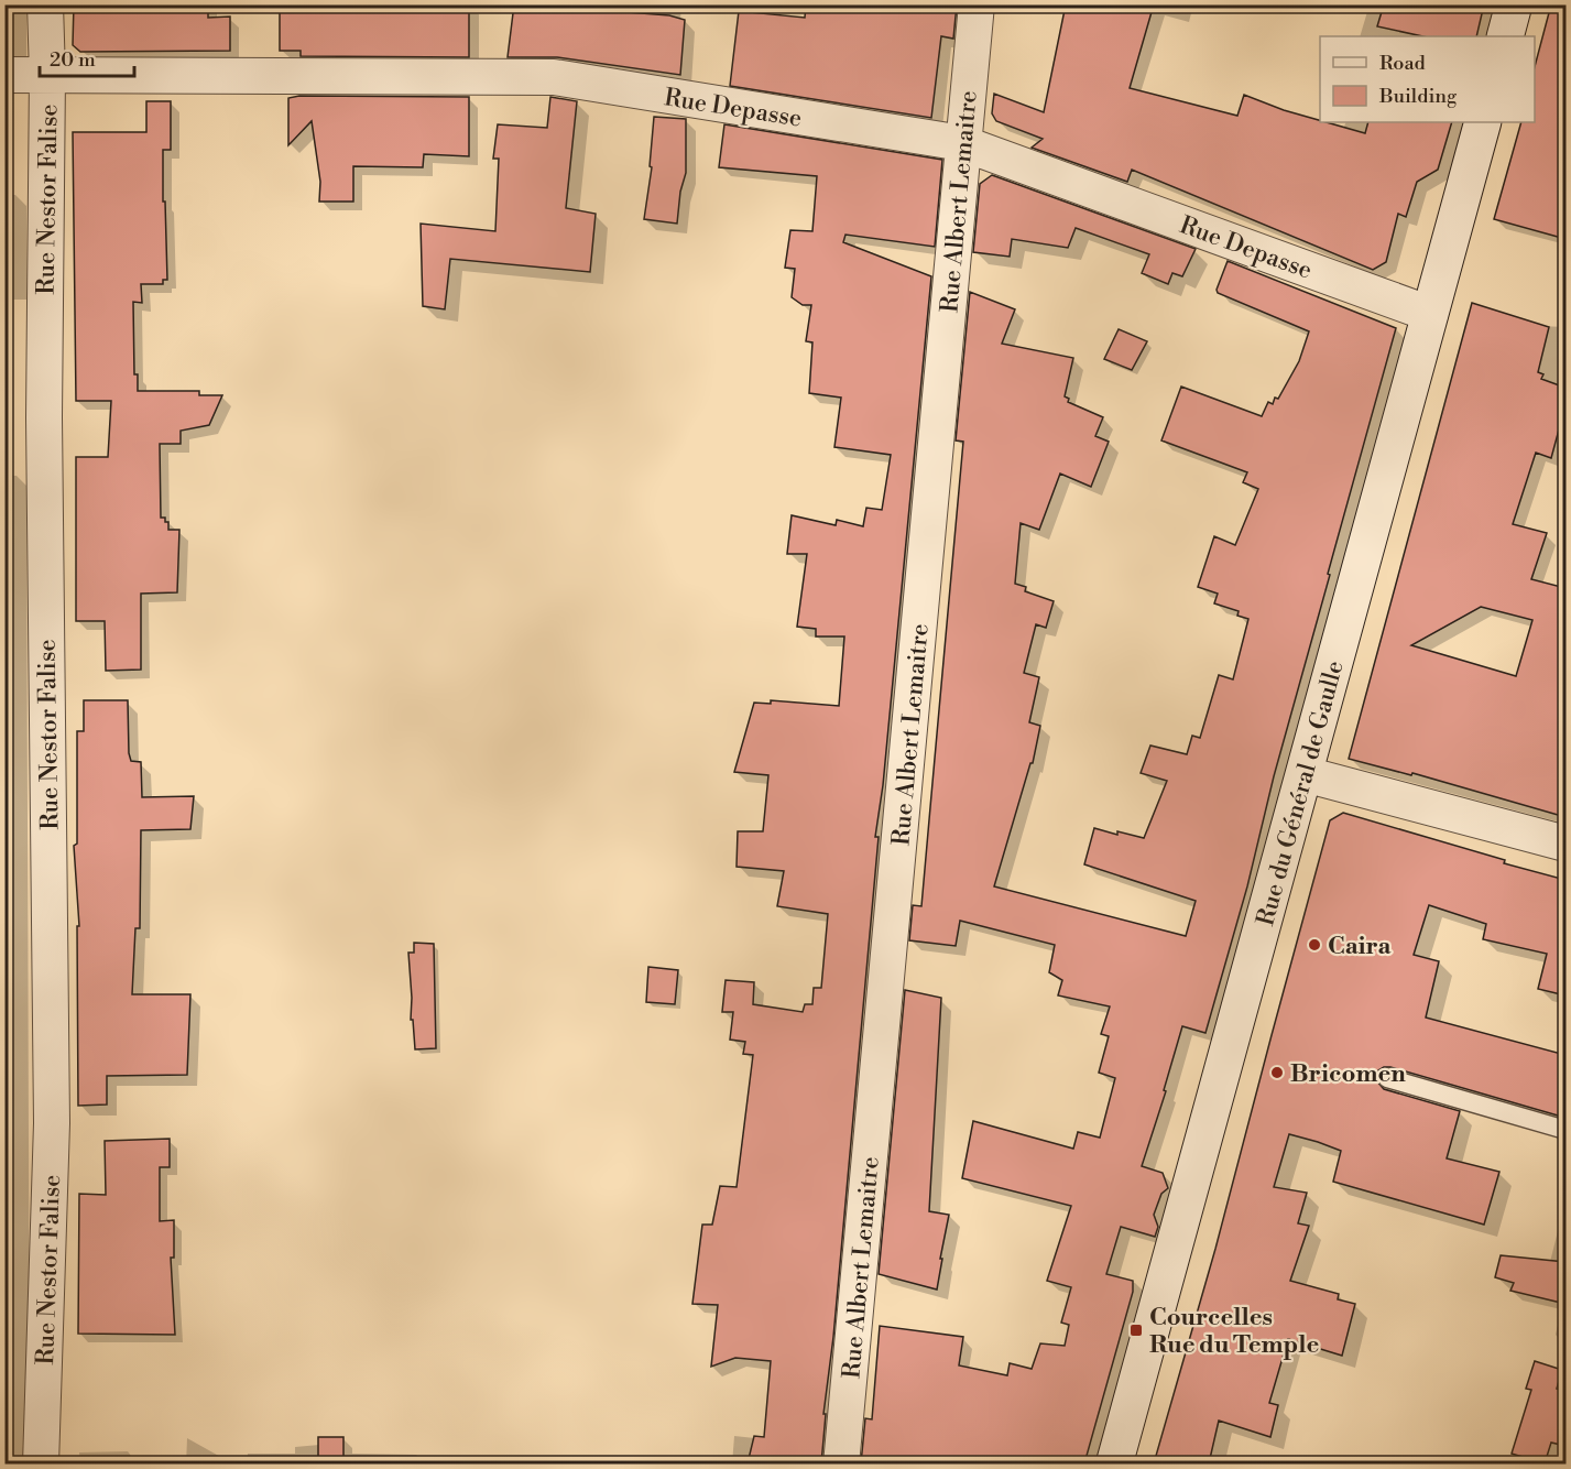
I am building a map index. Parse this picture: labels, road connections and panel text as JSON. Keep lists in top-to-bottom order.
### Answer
{
  "streets": {
    "main road": ["Rue du Général de Gaulle"],
    "street": ["Rue Depasse", "Rue Nestor Falise", "Rue Albert Lemaitre"]
  },
  "crossings": [
    ["Rue Depasse", "Rue Nestor Falise"],
    ["Rue Depasse", "Rue Albert Lemaitre"],
    ["Rue Depasse", "Rue du Général de Gaulle"]
  ],
  "places": {
    "other": ["Caira", "Bricomen"],
    "transit": ["Courcelles Rue du Temple"]
  },
  "legend": ["Road", "Building"],
  "scale_bar": "20 m"
}
